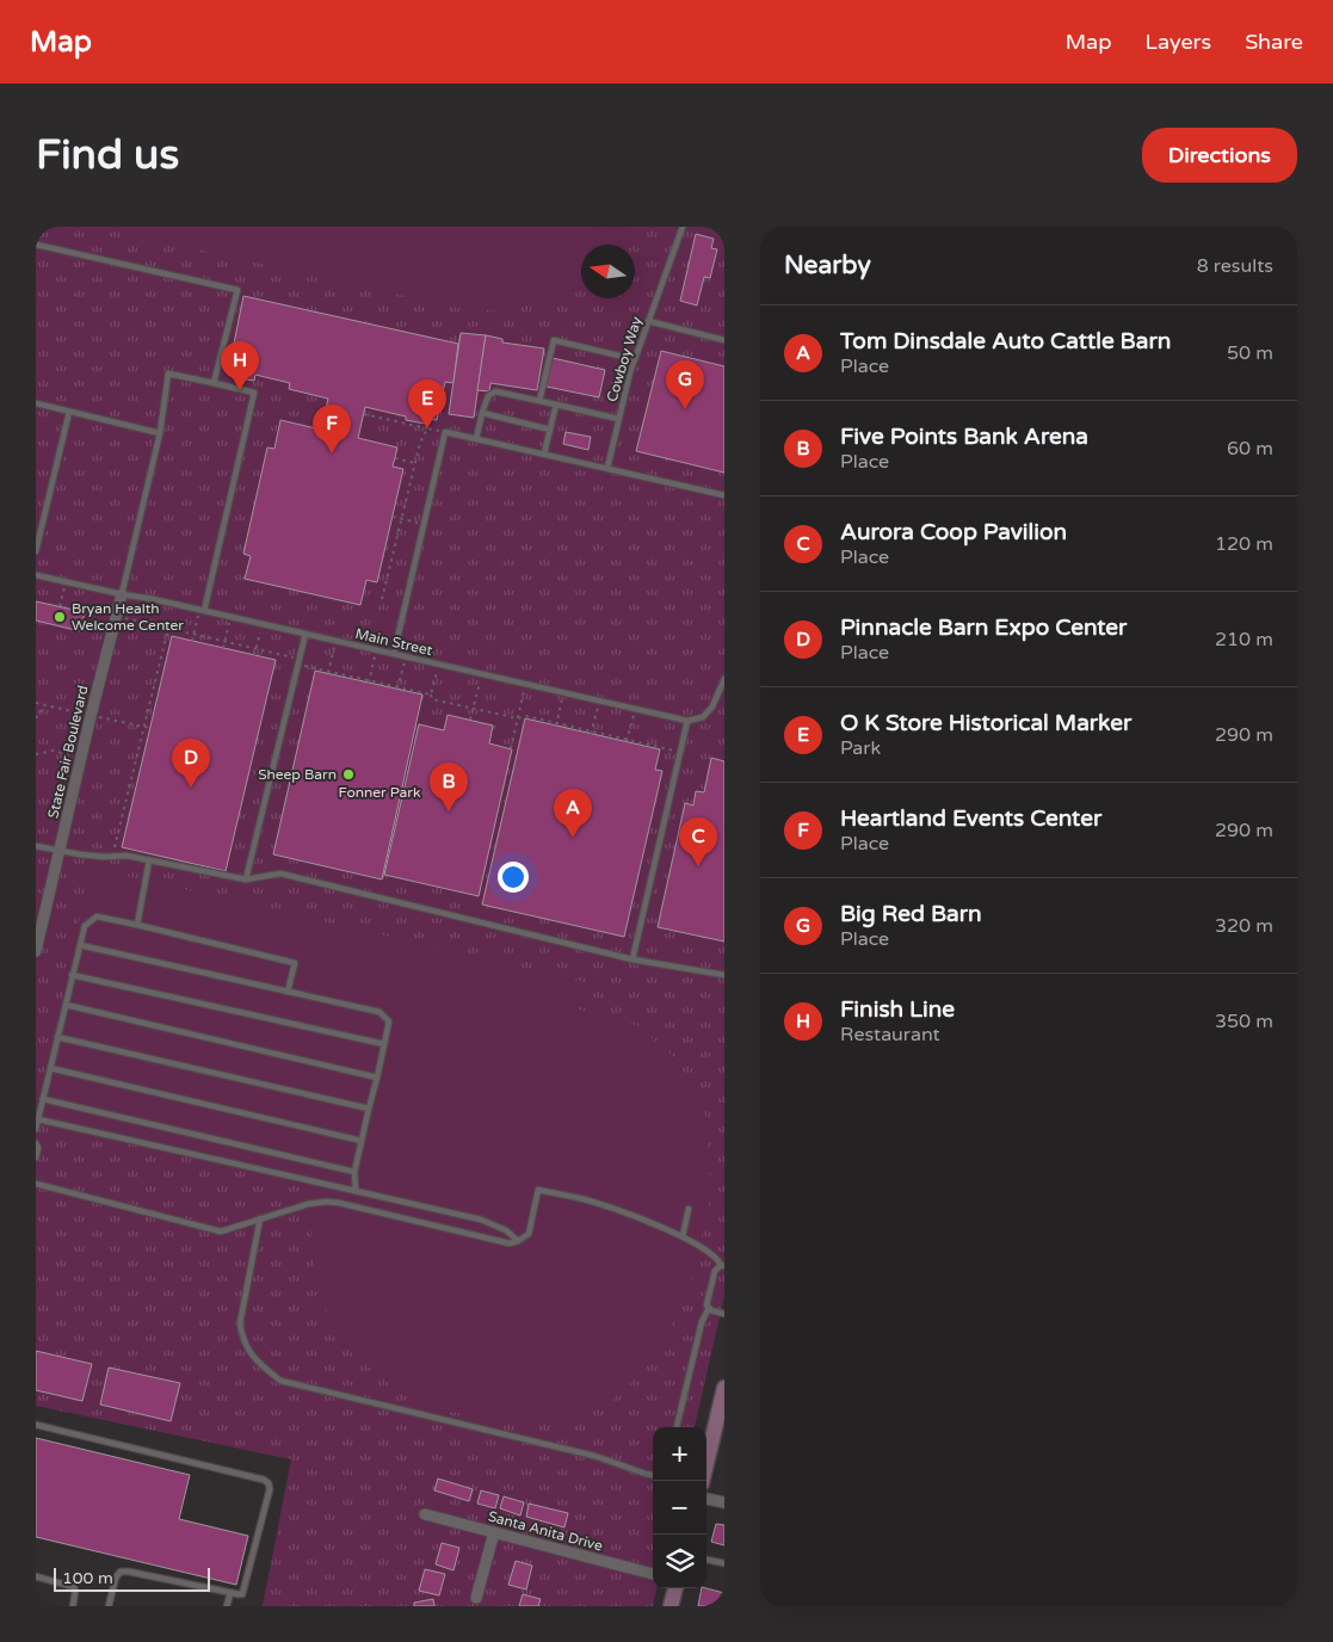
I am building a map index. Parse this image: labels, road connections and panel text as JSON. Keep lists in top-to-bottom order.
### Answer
{
  "streets": {
    "street": ["State Fair Boulevard", "Santa Anita Drive"],
    "lane": ["Cowboy Way", "Main Street"]
  },
  "crossings": [
    ["Main Street", "State Fair Boulevard"]
  ],
  "parks": ["Fonner Park"],
  "places": ["Bryan Health Welcome Center", "Sheep Barn"],
  "scale_bar": "100 m",
  "north": "left",
  "page": {
    "header": "Map",
    "nav": ["Map", "Layers", "Share"],
    "buttons": "Directions",
    "title": "Find us",
    "heading": ["Nearby", "8 results"],
    "list": [
      {
        "mark": "A",
        "name": "Tom Dinsdale Auto Cattle Barn",
        "note": "Place",
        "value": "50 m"
      },
      {
        "mark": "B",
        "name": "Five Points Bank Arena",
        "note": "Place",
        "value": "60 m"
      },
      {
        "mark": "C",
        "name": "Aurora Coop Pavilion",
        "note": "Place",
        "value": "120 m"
      },
      {
        "mark": "D",
        "name": "Pinnacle Barn Expo Center",
        "note": "Place",
        "value": "210 m"
      },
      {
        "mark": "E",
        "name": "O K Store Historical Marker",
        "note": "Park",
        "value": "290 m"
      },
      {
        "mark": "F",
        "name": "Heartland Events Center",
        "note": "Place",
        "value": "290 m"
      },
      {
        "mark": "G",
        "name": "Big Red Barn",
        "note": "Place",
        "value": "320 m"
      },
      {
        "mark": "H",
        "name": "Finish Line",
        "note": "Restaurant",
        "value": "350 m"
      }
    ],
    "pins": [
      "H",
      "G",
      "E",
      "F",
      "D",
      "B",
      "A",
      "C"
    ],
    "map_buttons": ["+", "−"],
    "scale": "100 m"
  }
}
